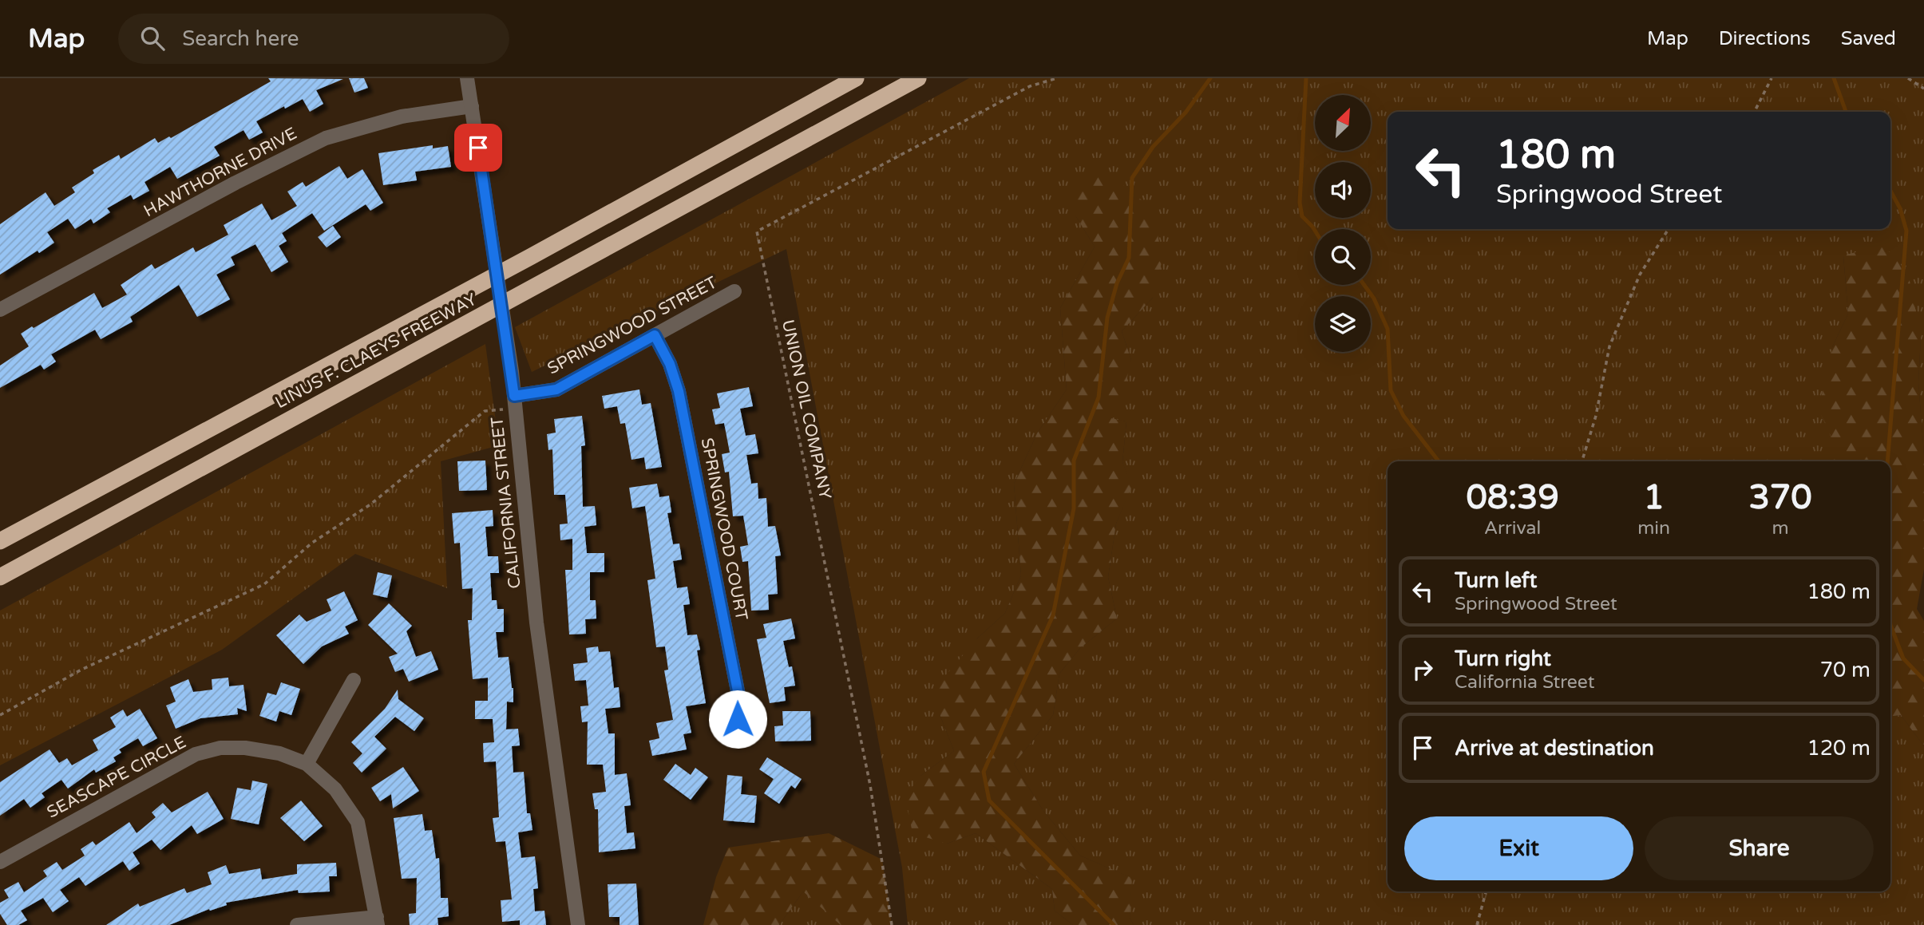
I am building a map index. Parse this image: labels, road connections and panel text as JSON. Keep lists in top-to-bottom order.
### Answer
{
  "streets": {
    "highway": ["LINUS F. CLAEYS FREEWAY"],
    "street": [
      "HAWTHORNE DRIVE",
      "SPRINGWOOD STREET",
      "CALIFORNIA STREET",
      "SPRINGWOOD COURT",
      "SEASCAPE CIRCLE"
    ],
    "path": ["UNION OIL COMPANY"]
  },
  "crossings": [
    ["HAWTHORNE DRIVE", "CALIFORNIA STREET"],
    ["SPRINGWOOD STREET", "CALIFORNIA STREET"],
    ["SPRINGWOOD STREET", "SPRINGWOOD COURT"]
  ],
  "north": "top right",
  "page": {
    "header": "Map",
    "search": "Search here",
    "nav": ["Map", "Directions", "Saved"],
    "turn": ["180 m", "Springwood Street"],
    "eta": [
      "08:39",
      "Arrival",
      "1",
      "min",
      "370",
      "m"
    ],
    "list": [
      {
        "name": "Turn left",
        "note": "Springwood Street",
        "value": "180 m"
      },
      {
        "name": "Turn right",
        "note": "California Street",
        "value": "70 m"
      },
      {
        "name": "Arrive at destination",
        "value": "120 m"
      }
    ],
    "buttons": ["Exit", "Share"]
  }
}
